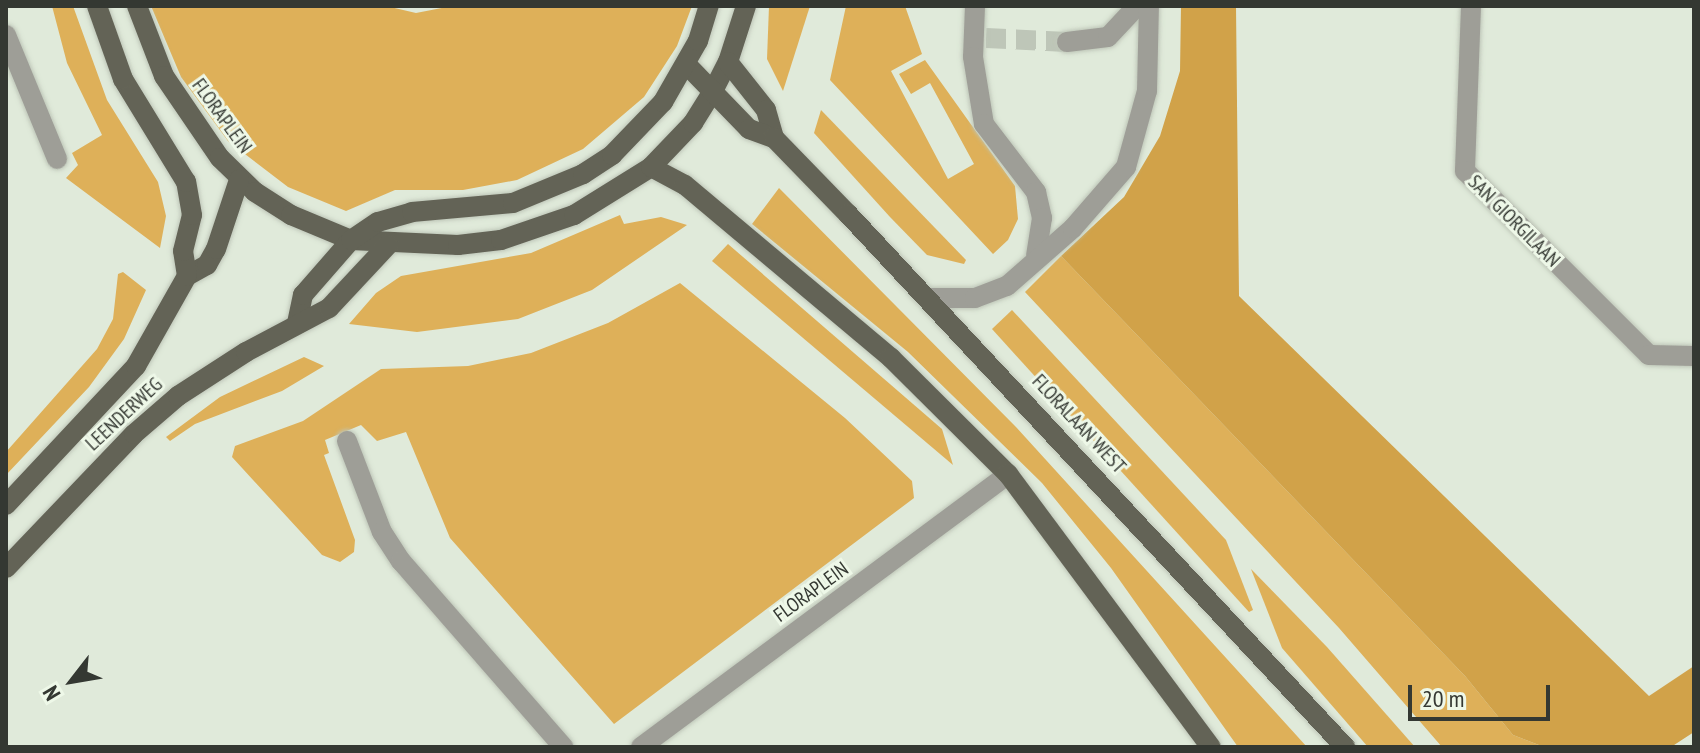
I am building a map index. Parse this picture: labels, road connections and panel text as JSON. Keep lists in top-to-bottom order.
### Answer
{
  "streets": {
    "main road": ["FLORAPLEIN", "LEENDERWEG", "FLORALAAN WEST"],
    "street": ["SAN GIORGILAAN"]
  },
  "crossings": [
    ["FLORAPLEIN", "LEENDERWEG"],
    ["FLORAPLEIN", "FLORALAAN WEST"]
  ],
  "scale_bar": "20 m",
  "north": "bottom left"
}
